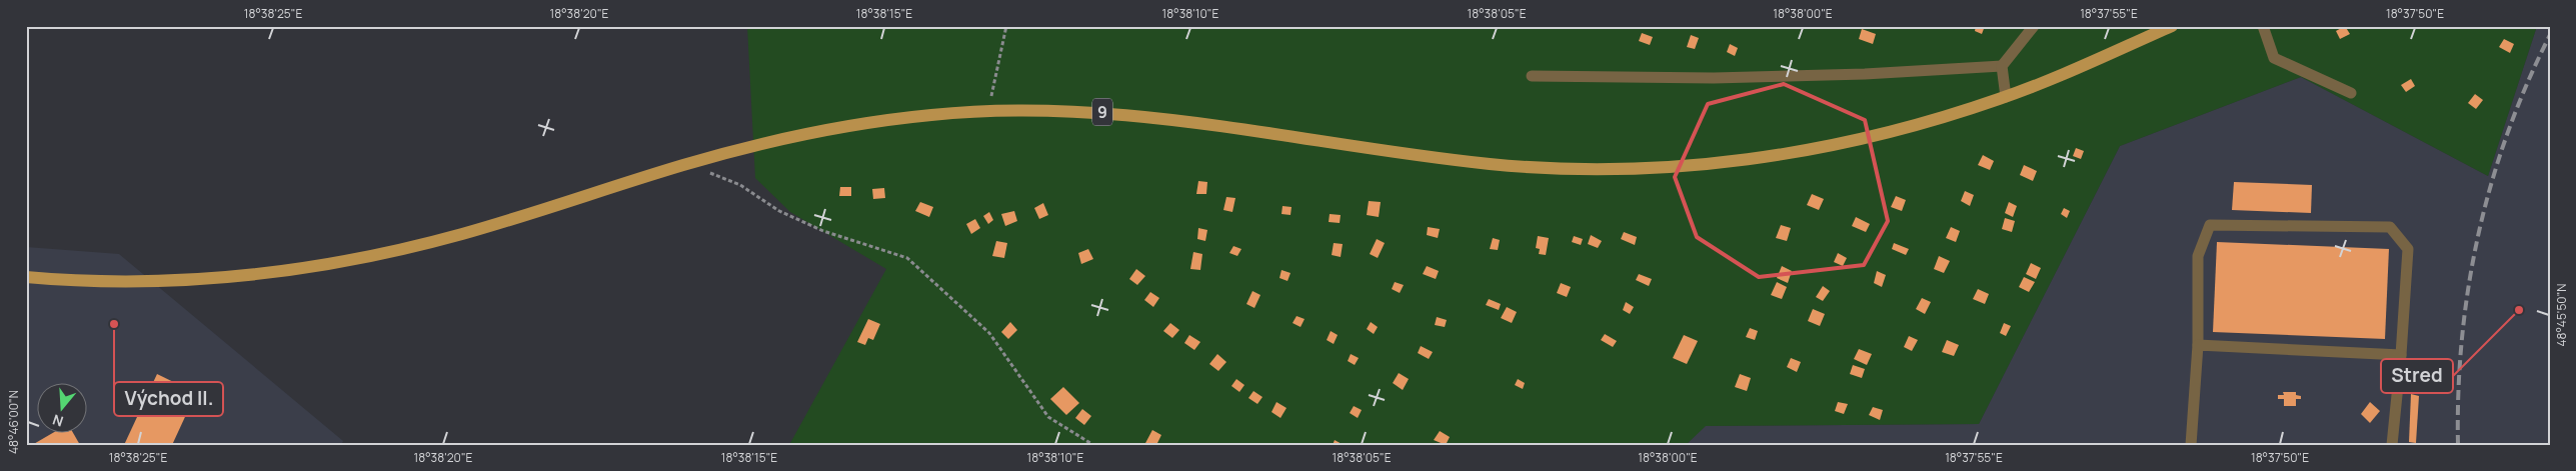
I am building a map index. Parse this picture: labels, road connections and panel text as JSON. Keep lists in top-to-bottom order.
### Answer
{
  "streets": {
    "main road": ["9"]
  },
  "places": ["Stred", "Východ II."],
  "north": "bottom",
  "coordinates": [
    "18°38'25\"E",
    "18°38'20\"E",
    "18°38'15\"E",
    "18°38'10\"E",
    "18°38'05\"E",
    "18°38'00\"E",
    "18°37'55\"E",
    "18°37'50\"E",
    "48°45'50\"N",
    "48°46'00\"N"
  ]
}
